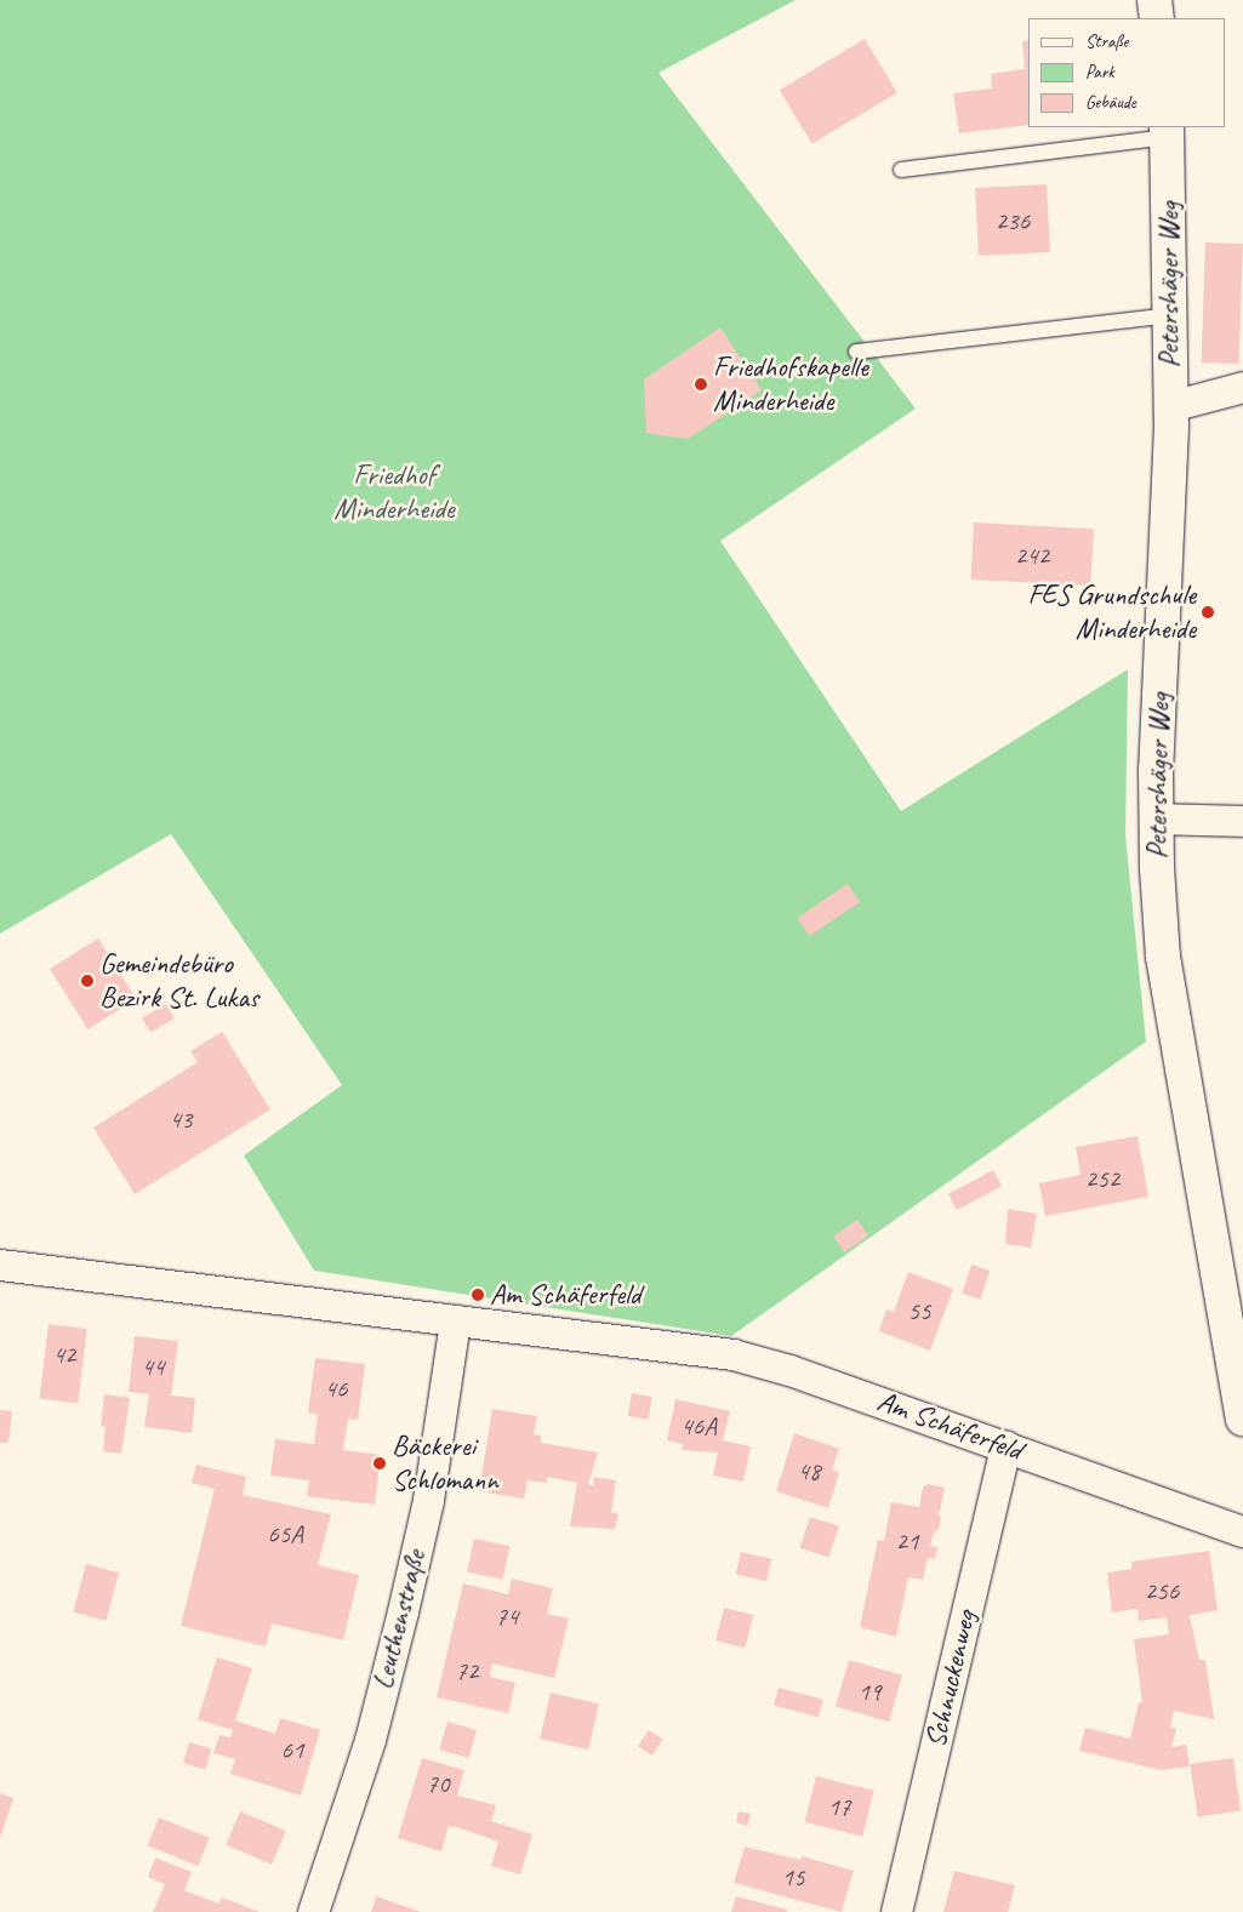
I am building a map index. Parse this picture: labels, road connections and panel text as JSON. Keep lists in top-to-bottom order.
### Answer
{
  "streets": {
    "street": [
      "Petershäger Weg",
      "Am Schäferfeld",
      "Leuthenstraße",
      "Schnuckenweg"
    ]
  },
  "crossings": [
    ["Am Schäferfeld", "Leuthenstraße"],
    ["Am Schäferfeld", "Schnuckenweg"]
  ],
  "parks": ["Friedhof Minderheide"],
  "places": [
    "Friedhofskapelle Minderheide",
    "FES Grundschule Minderheide",
    "Gemeindebüro Bezirk St. Lukas",
    "Am Schäferfeld",
    "Bäckerei Schlomann"
  ],
  "house_numbers": [
    "236",
    "242",
    "43",
    "252",
    "55",
    "42",
    "44",
    "46",
    "46A",
    "48",
    "65A",
    "21",
    "256",
    "74",
    "72",
    "19",
    "61",
    "70",
    "17",
    "15"
  ],
  "legend": ["Straße", "Park", "Gebäude"]
}
